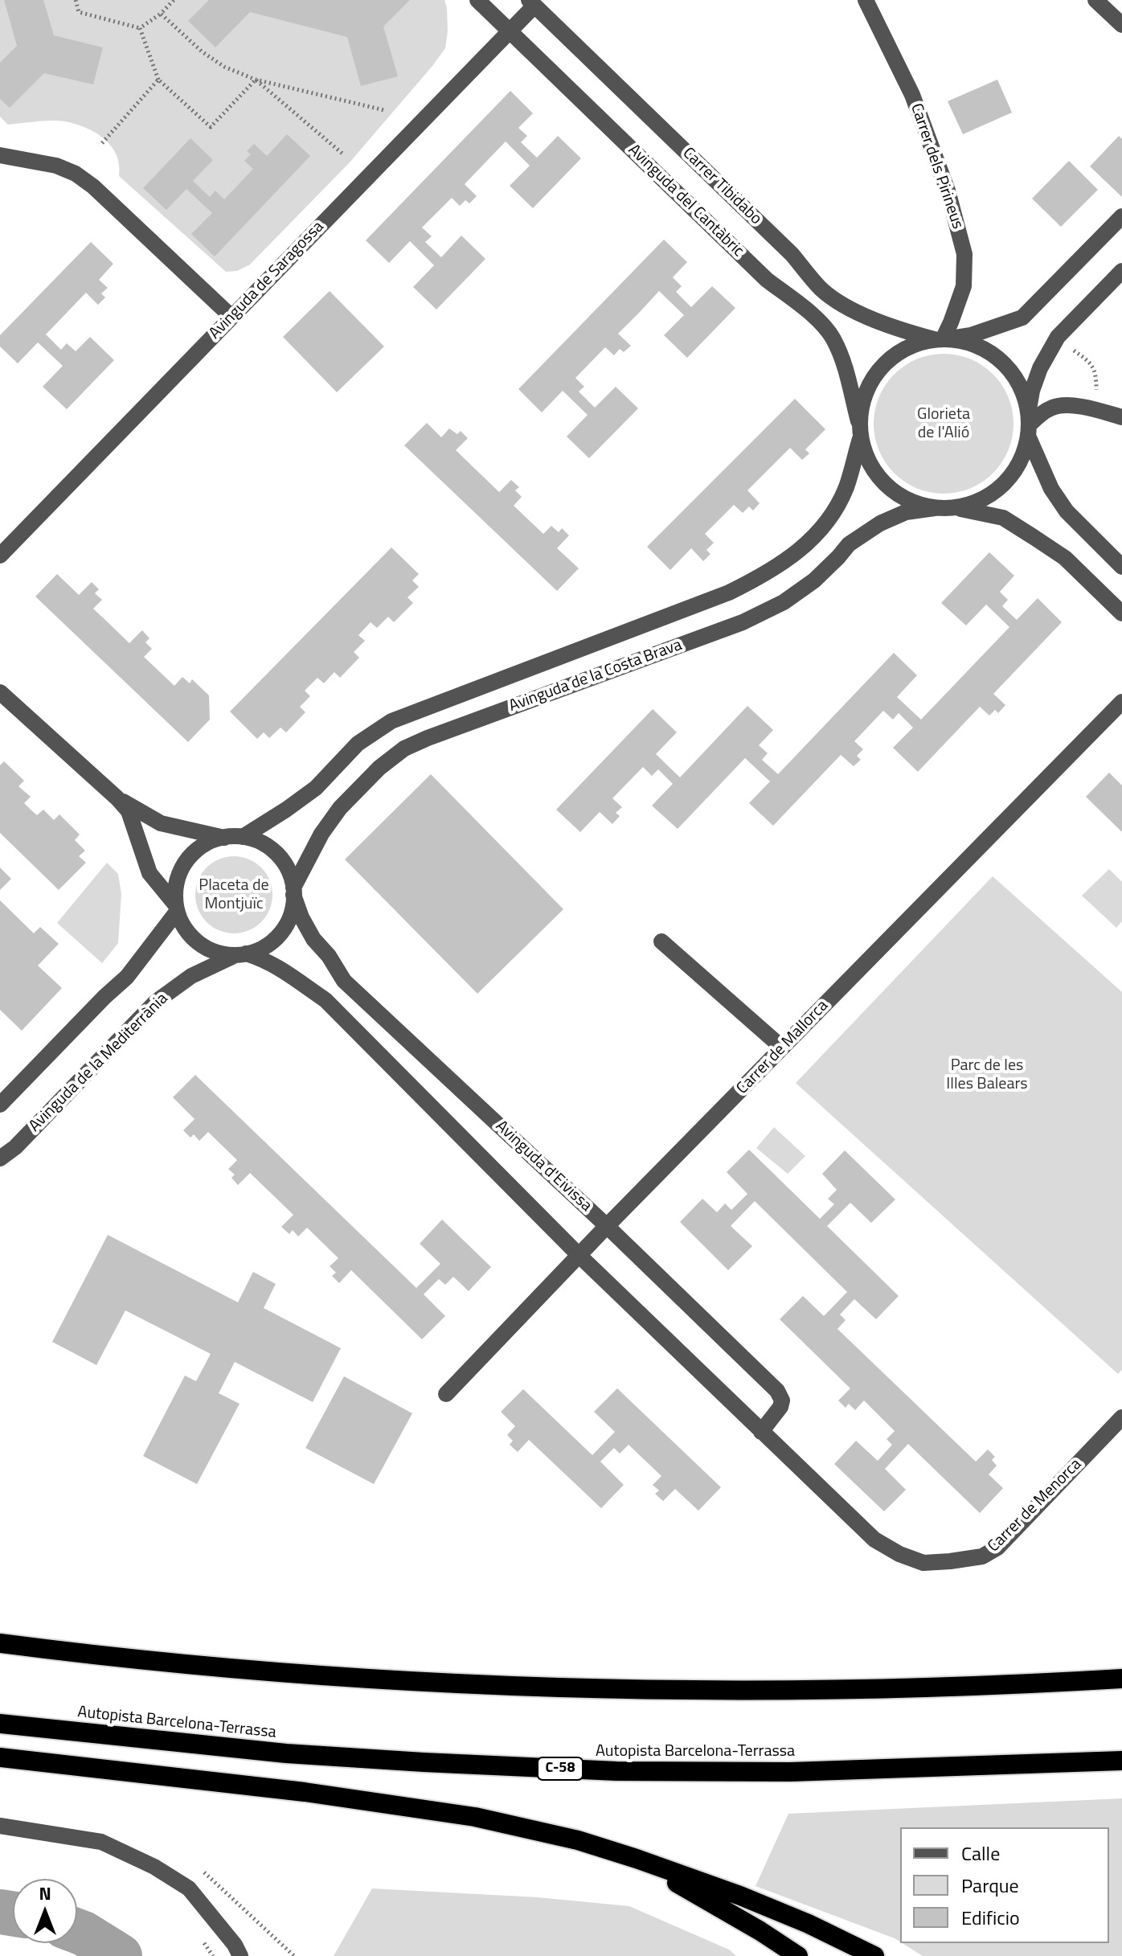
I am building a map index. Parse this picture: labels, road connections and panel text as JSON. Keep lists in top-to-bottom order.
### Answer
{
  "streets": {
    "highway": ["Autopista Barcelona-Terrassa", "C-58"],
    "street": [
      "Carrer dels Pirineus",
      "Carrer Tibidabo",
      "Avinguda del Cantàbric",
      "Avinguda de Saragossa",
      "Avinguda de la Costa Brava",
      "Carrer de Mallorca",
      "Avinguda de la Mediterrània",
      "Avinguda d'Eivissa",
      "Carrer de Menorca"
    ]
  },
  "crossings": [
    ["Carrer dels Pirineus", "Carrer Tibidabo"],
    ["Carrer dels Pirineus", "Avinguda del Cantàbric"],
    ["Carrer dels Pirineus", "Avinguda de la Costa Brava"],
    ["Carrer Tibidabo", "Avinguda del Cantàbric"],
    ["Carrer Tibidabo", "Avinguda de Saragossa"],
    ["Carrer Tibidabo", "Avinguda de la Costa Brava"],
    ["Avinguda del Cantàbric", "Avinguda de Saragossa"],
    ["Avinguda del Cantàbric", "Avinguda de la Costa Brava"],
    ["Avinguda de la Costa Brava", "Avinguda de la Mediterrània"],
    ["Avinguda de la Costa Brava", "Avinguda d'Eivissa"],
    ["Carrer de Mallorca", "Avinguda d'Eivissa"],
    ["Avinguda de la Mediterrània", "Avinguda d'Eivissa"],
    ["Avinguda d'Eivissa", "Carrer de Menorca"]
  ],
  "parks": ["Glorieta de l'Alió", "Placeta de Montjuïc", "Parc de les Illes Balears"],
  "legend": ["Calle", "Parque", "Edificio"],
  "north": "top"
}
